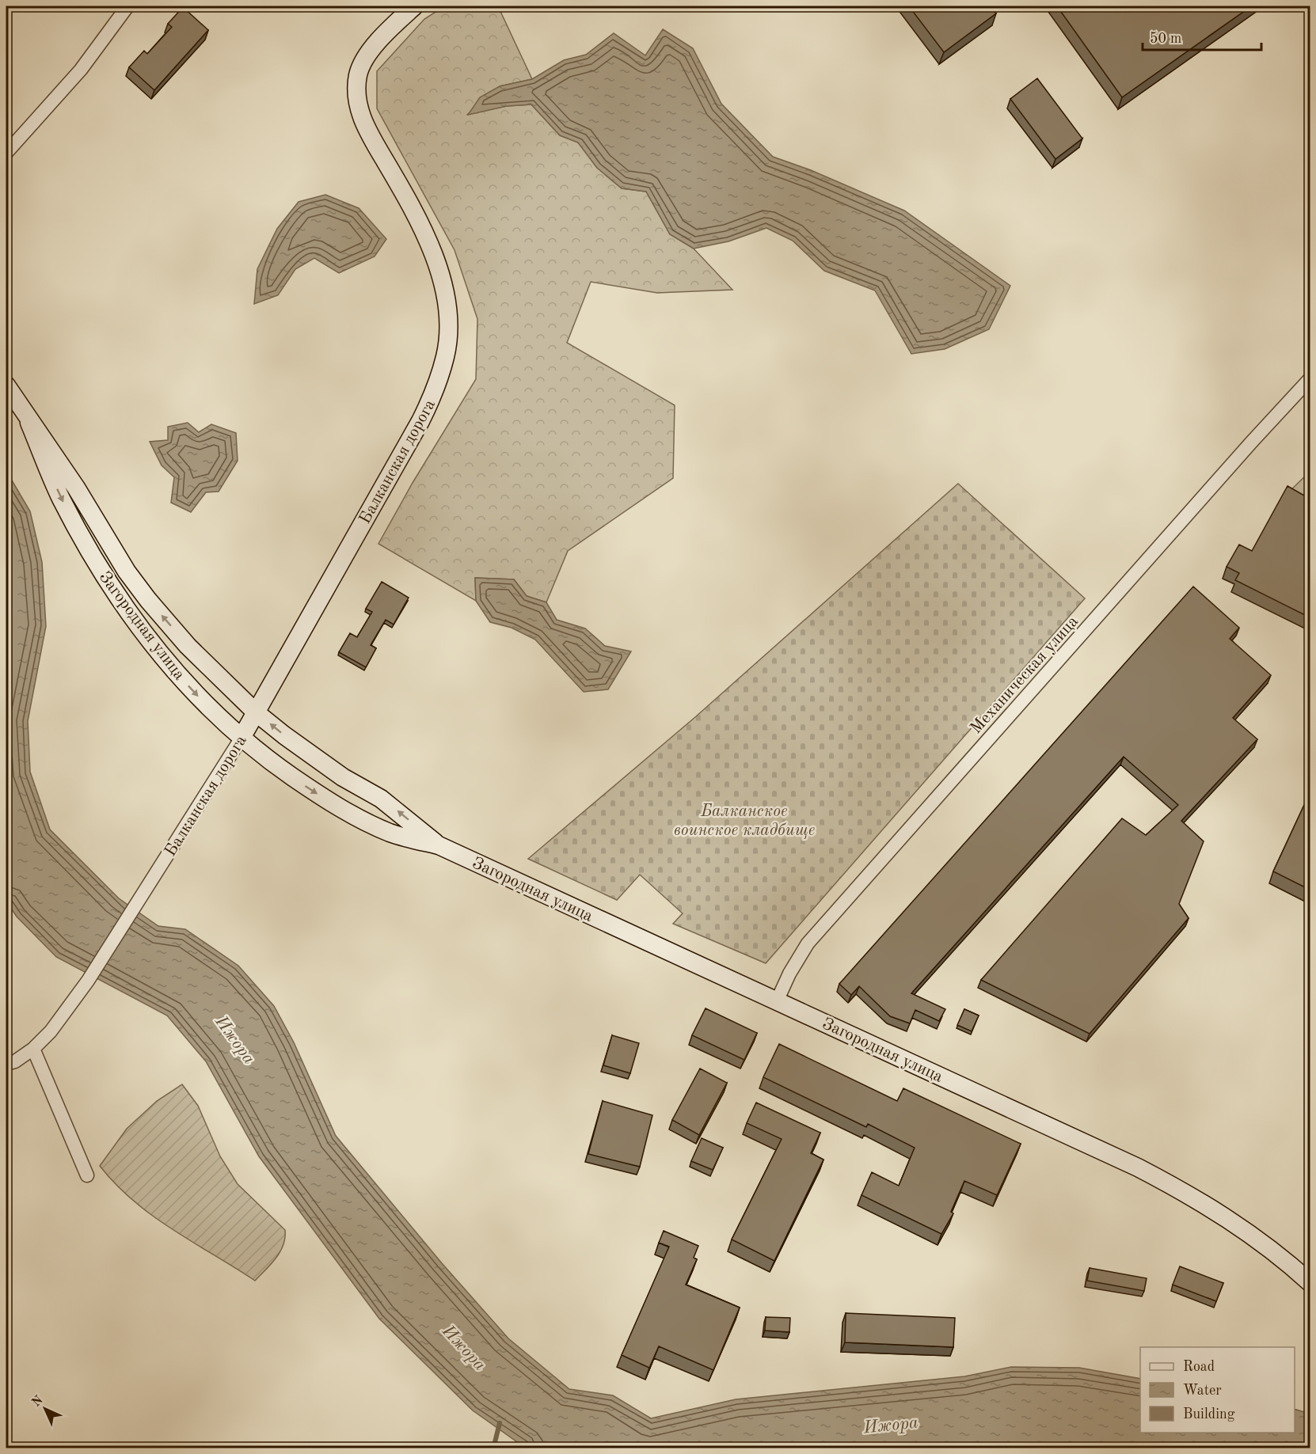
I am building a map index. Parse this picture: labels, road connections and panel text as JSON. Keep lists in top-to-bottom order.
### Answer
{
  "streets": {
    "main road": ["Балканская дорога", "Загородная улица"],
    "street": ["Механическая улица"]
  },
  "crossings": [
    ["Балканская дорога", "Загородная улица"],
    ["Загородная улица", "Механическая улица"]
  ],
  "water": ["Ижора"],
  "parks": ["Балканское воинское кладбище"],
  "legend": ["Road", "Water", "Building"],
  "scale_bar": "50 m",
  "north": "top left"
}
